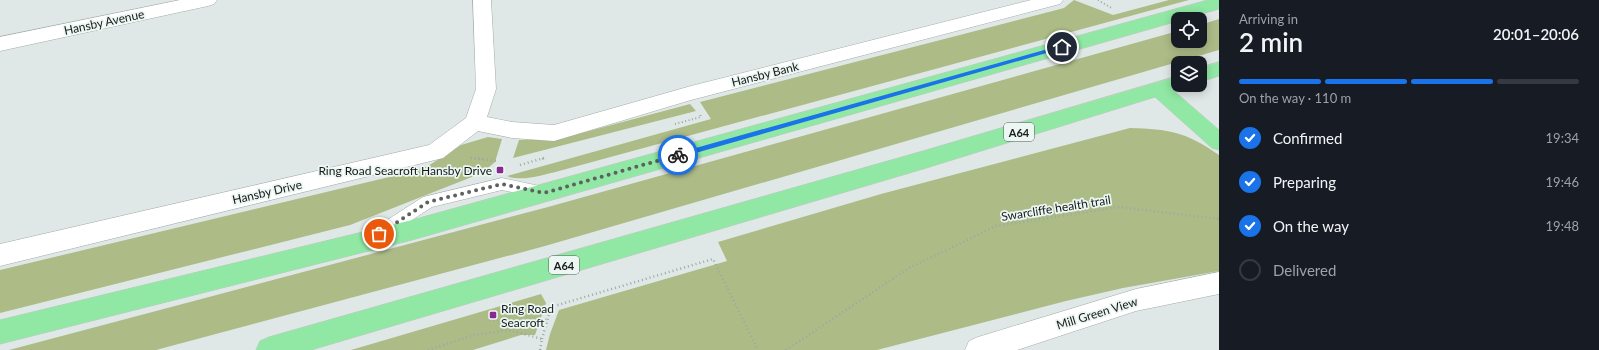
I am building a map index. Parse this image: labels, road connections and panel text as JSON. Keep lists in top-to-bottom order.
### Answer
{
  "streets": {
    "highway": ["A64"],
    "street": [
      "Hansby Avenue",
      "Hansby Bank",
      "Hansby Drive",
      "Mill Green View"
    ],
    "path": ["Swarcliffe health trail"]
  },
  "crossings": [
    ["Hansby Bank", "Hansby Drive"]
  ],
  "places": {
    "transit": ["Ring Road Seacroft Hansby Drive", "Ring Road Seacroft"]
  },
  "page": {
    "heading": ["2 min", "Arriving in", "20:01–20:06"],
    "bar": "On the way · 110 m",
    "list": [
      ["Confirmed", "19:34"],
      ["Preparing", "19:46"],
      ["On the way", "19:48"],
      "Delivered"
    ]
  }
}
